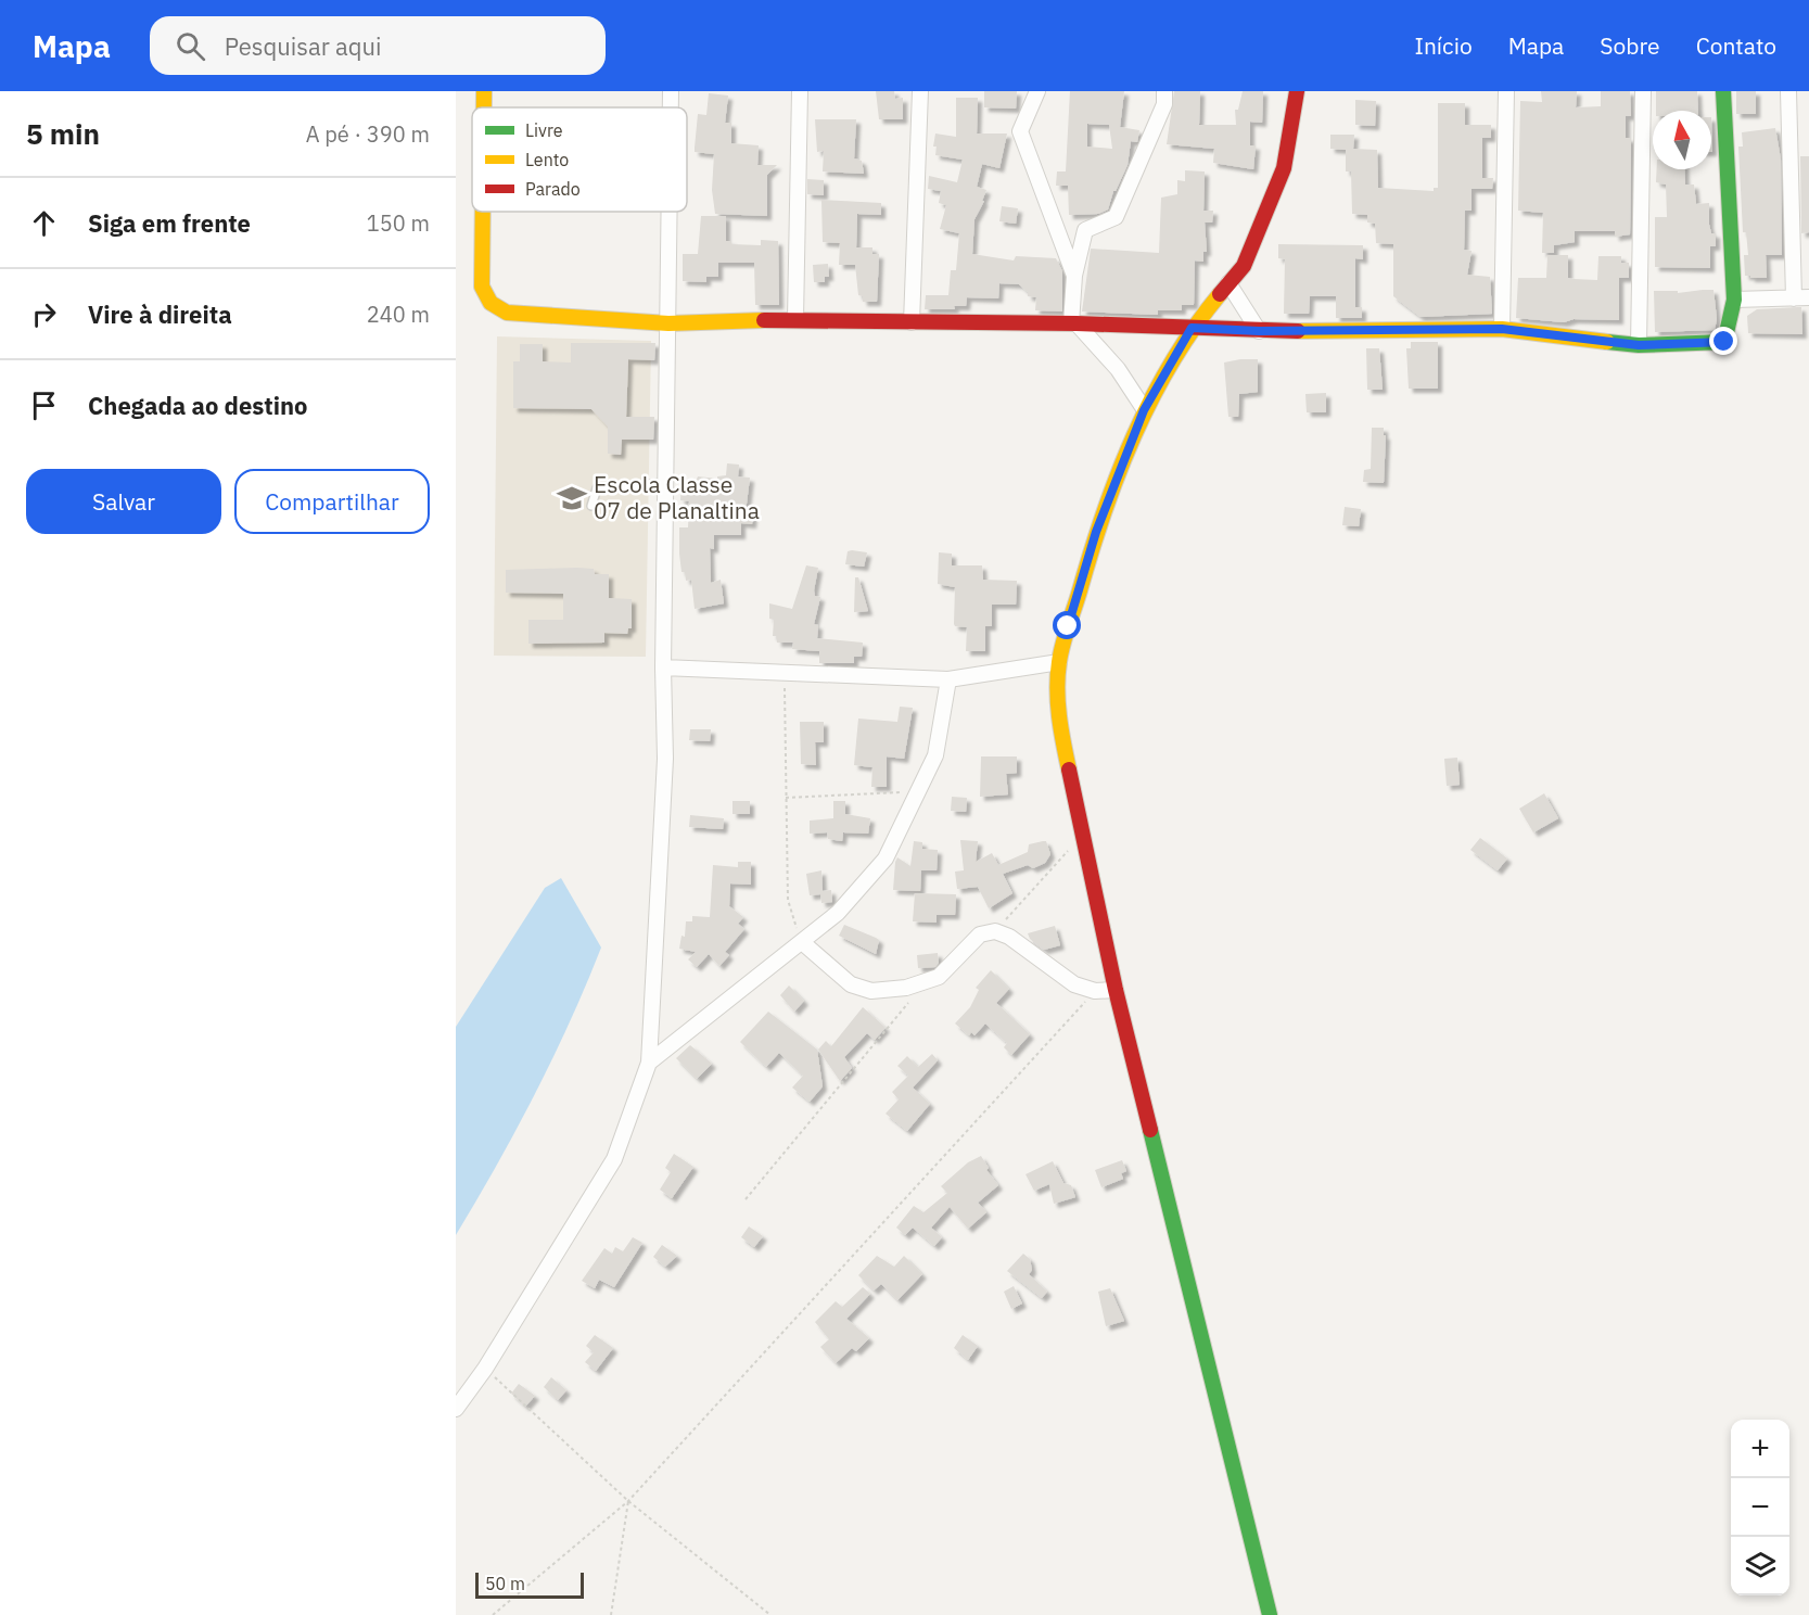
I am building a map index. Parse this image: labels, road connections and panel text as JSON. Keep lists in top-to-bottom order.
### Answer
{
  "places": {
    "school or university": ["Escola Classe 07 de Planaltina"]
  },
  "legend": ["Livre", "Lento", "Parado"],
  "scale_bar": "50 m",
  "north": "top",
  "page": {
    "header": "Mapa",
    "search": "Pesquisar aqui",
    "nav": [
      "Início",
      "Mapa",
      "Sobre",
      "Contato"
    ],
    "heading": ["5 min", "A pé · 390 m"],
    "list": [
      ["Siga em frente", "150 m"],
      ["Vire à direita", "240 m"],
      "Chegada ao destino"
    ],
    "buttons": ["Salvar", "Compartilhar"],
    "map_buttons": ["+", "−"],
    "scale": "50 m"
  }
}
